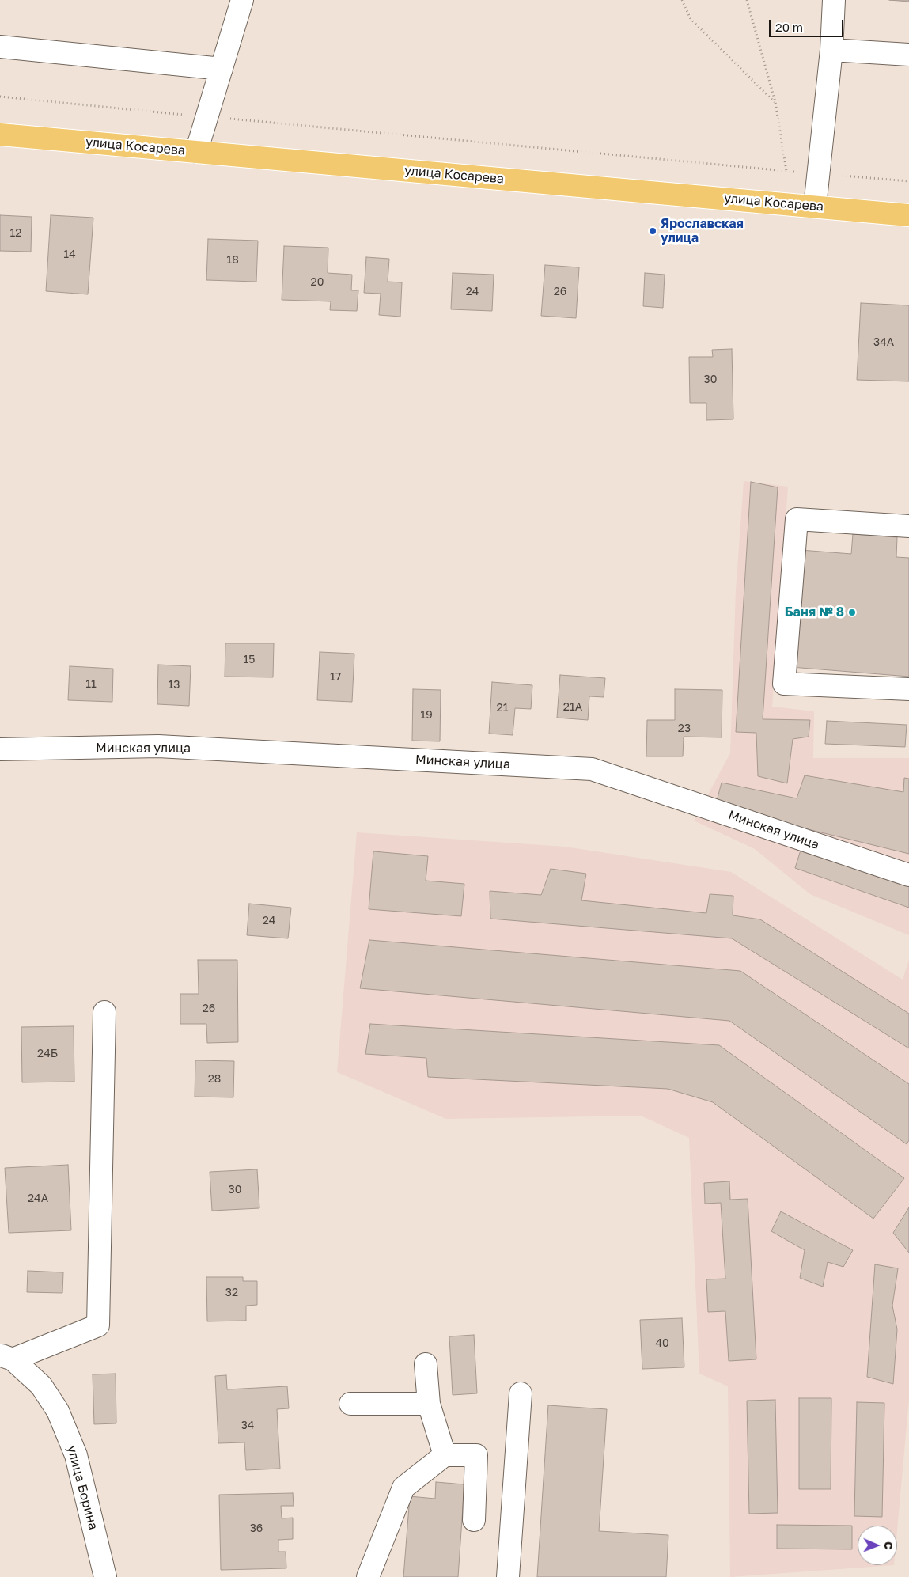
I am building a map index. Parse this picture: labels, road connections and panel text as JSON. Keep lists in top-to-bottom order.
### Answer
{
  "streets": {
    "main road": ["улица Косарева"],
    "street": ["Минская улица", "улица Борина"]
  },
  "places": ["Ярославская улица", "Баня № 8"],
  "house_numbers": [
    "12",
    "14",
    "18",
    "20",
    "24",
    "26",
    "34А",
    "30",
    "15",
    "17",
    "11",
    "13",
    "21А",
    "21",
    "19",
    "23",
    "24",
    "26",
    "24Б",
    "28",
    "30",
    "24А",
    "32",
    "40",
    "34",
    "36"
  ],
  "scale_bar": "20 m",
  "north": "right"
}
